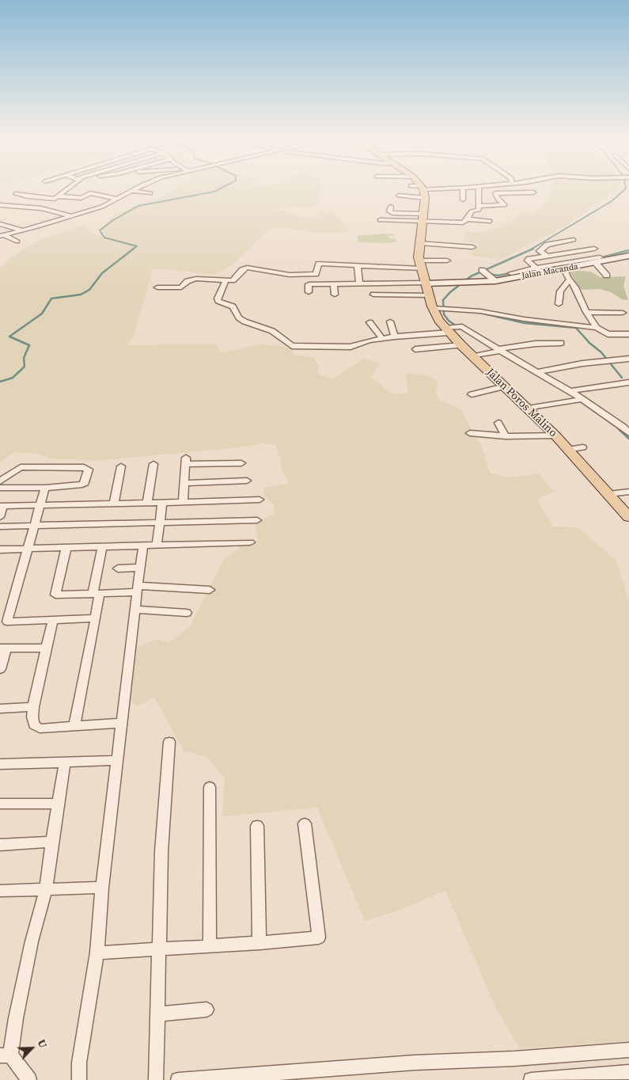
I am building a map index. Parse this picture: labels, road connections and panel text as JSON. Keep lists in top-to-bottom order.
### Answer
{
  "streets": {
    "main road": ["Jalan Poros Malino"],
    "street": ["Jalan Macanda"]
  },
  "crossings": [
    ["Jalan Macanda", "Jalan Poros Malino"]
  ],
  "north": "top right"
}
